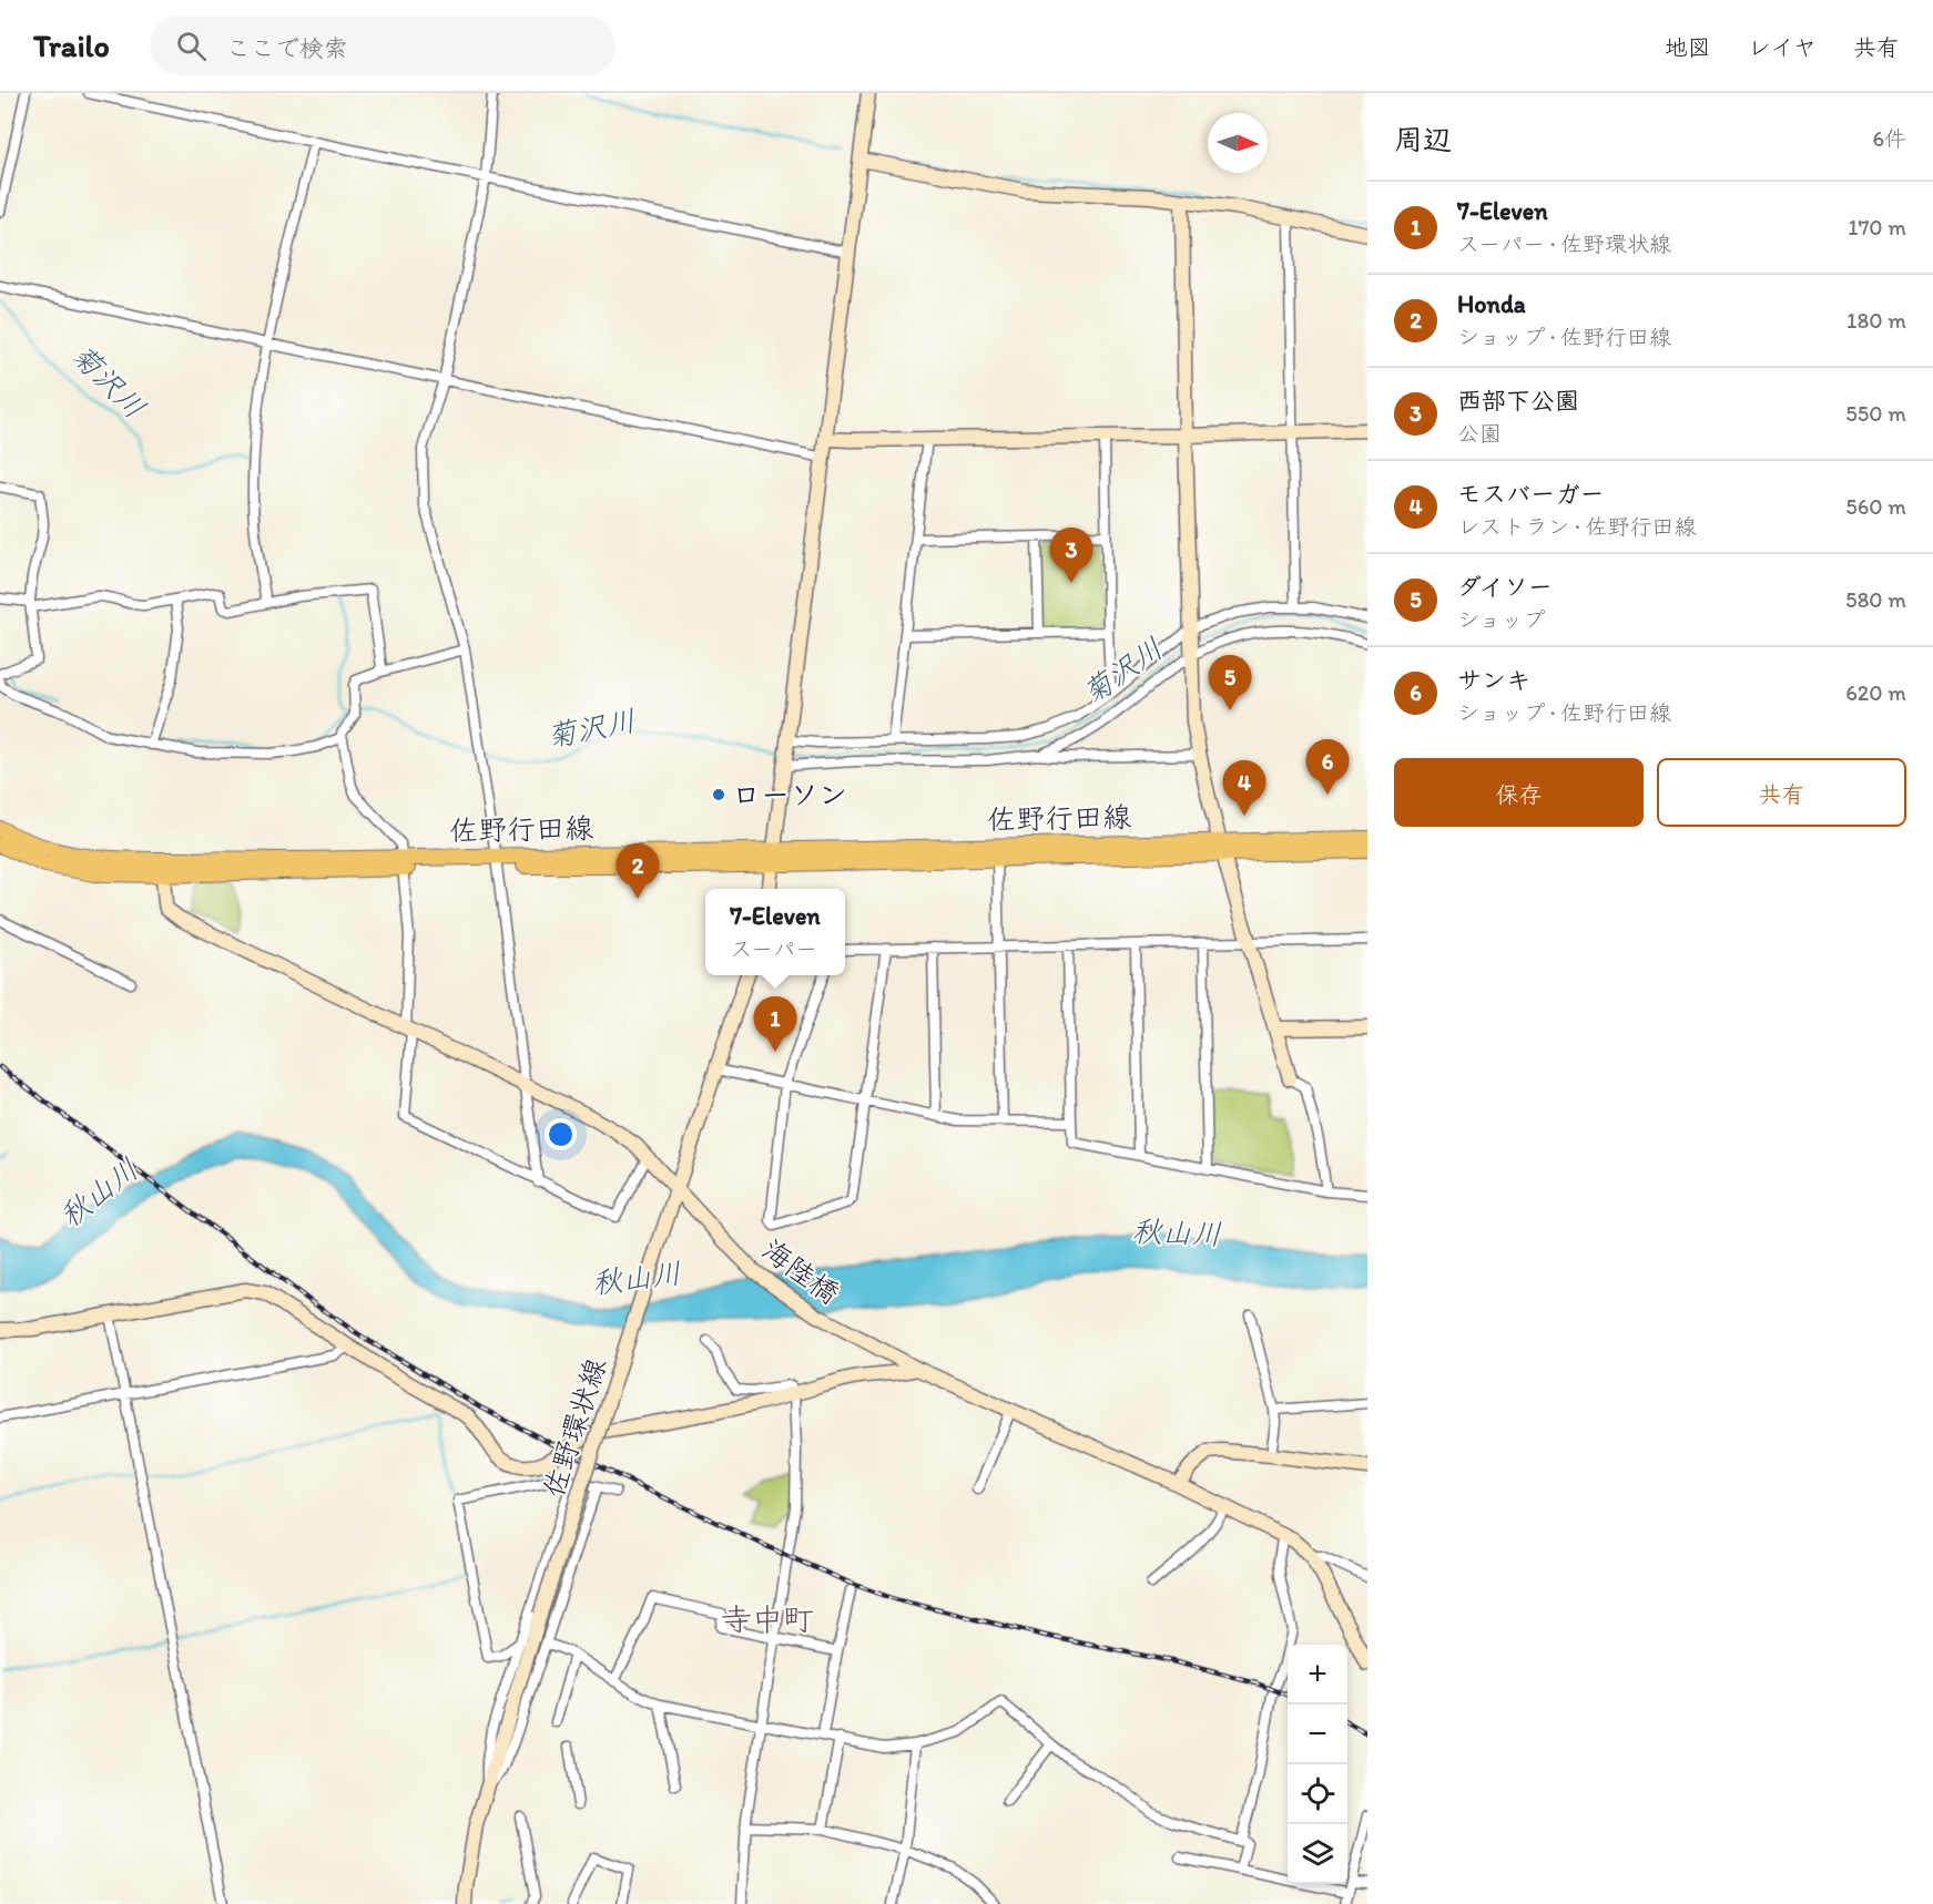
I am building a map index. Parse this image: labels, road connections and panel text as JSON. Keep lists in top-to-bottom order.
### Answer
{
  "streets": {
    "main road": ["佐野行田線"],
    "street": ["海陸橋", "佐野環状線"]
  },
  "crossings": [
    ["佐野行田線", "海陸橋"],
    ["海陸橋", "佐野環状線"]
  ],
  "districts": ["寺中町"],
  "water": ["菊沢川", "秋山川"],
  "places": ["ローソン"],
  "north": "right",
  "page": {
    "header": "Trailo",
    "search": "ここで検索",
    "nav": ["地図", "レイヤ", "共有"],
    "heading": ["周辺", "6件"],
    "list": [
      {
        "mark": "1",
        "name": "7-Eleven",
        "note": "スーパー · 佐野環状線",
        "value": "170 m"
      },
      {
        "mark": "2",
        "name": "Honda",
        "note": "ショップ · 佐野行田線",
        "value": "180 m"
      },
      {
        "mark": "3",
        "name": "西部下公園",
        "note": "公園",
        "value": "550 m"
      },
      {
        "mark": "4",
        "name": "モスバーガー",
        "note": "レストラン · 佐野行田線",
        "value": "560 m"
      },
      {
        "mark": "5",
        "name": "ダイソー",
        "note": "ショップ",
        "value": "580 m"
      },
      {
        "mark": "6",
        "name": "サンキ",
        "note": "ショップ · 佐野行田線",
        "value": "620 m"
      }
    ],
    "pins": [
      "3",
      "5",
      "6",
      "4",
      "2",
      "1"
    ],
    "buttons": ["保存", "共有"],
    "popup": ["7-Eleven", "スーパー"],
    "map_buttons": ["+", "−"]
  }
}
